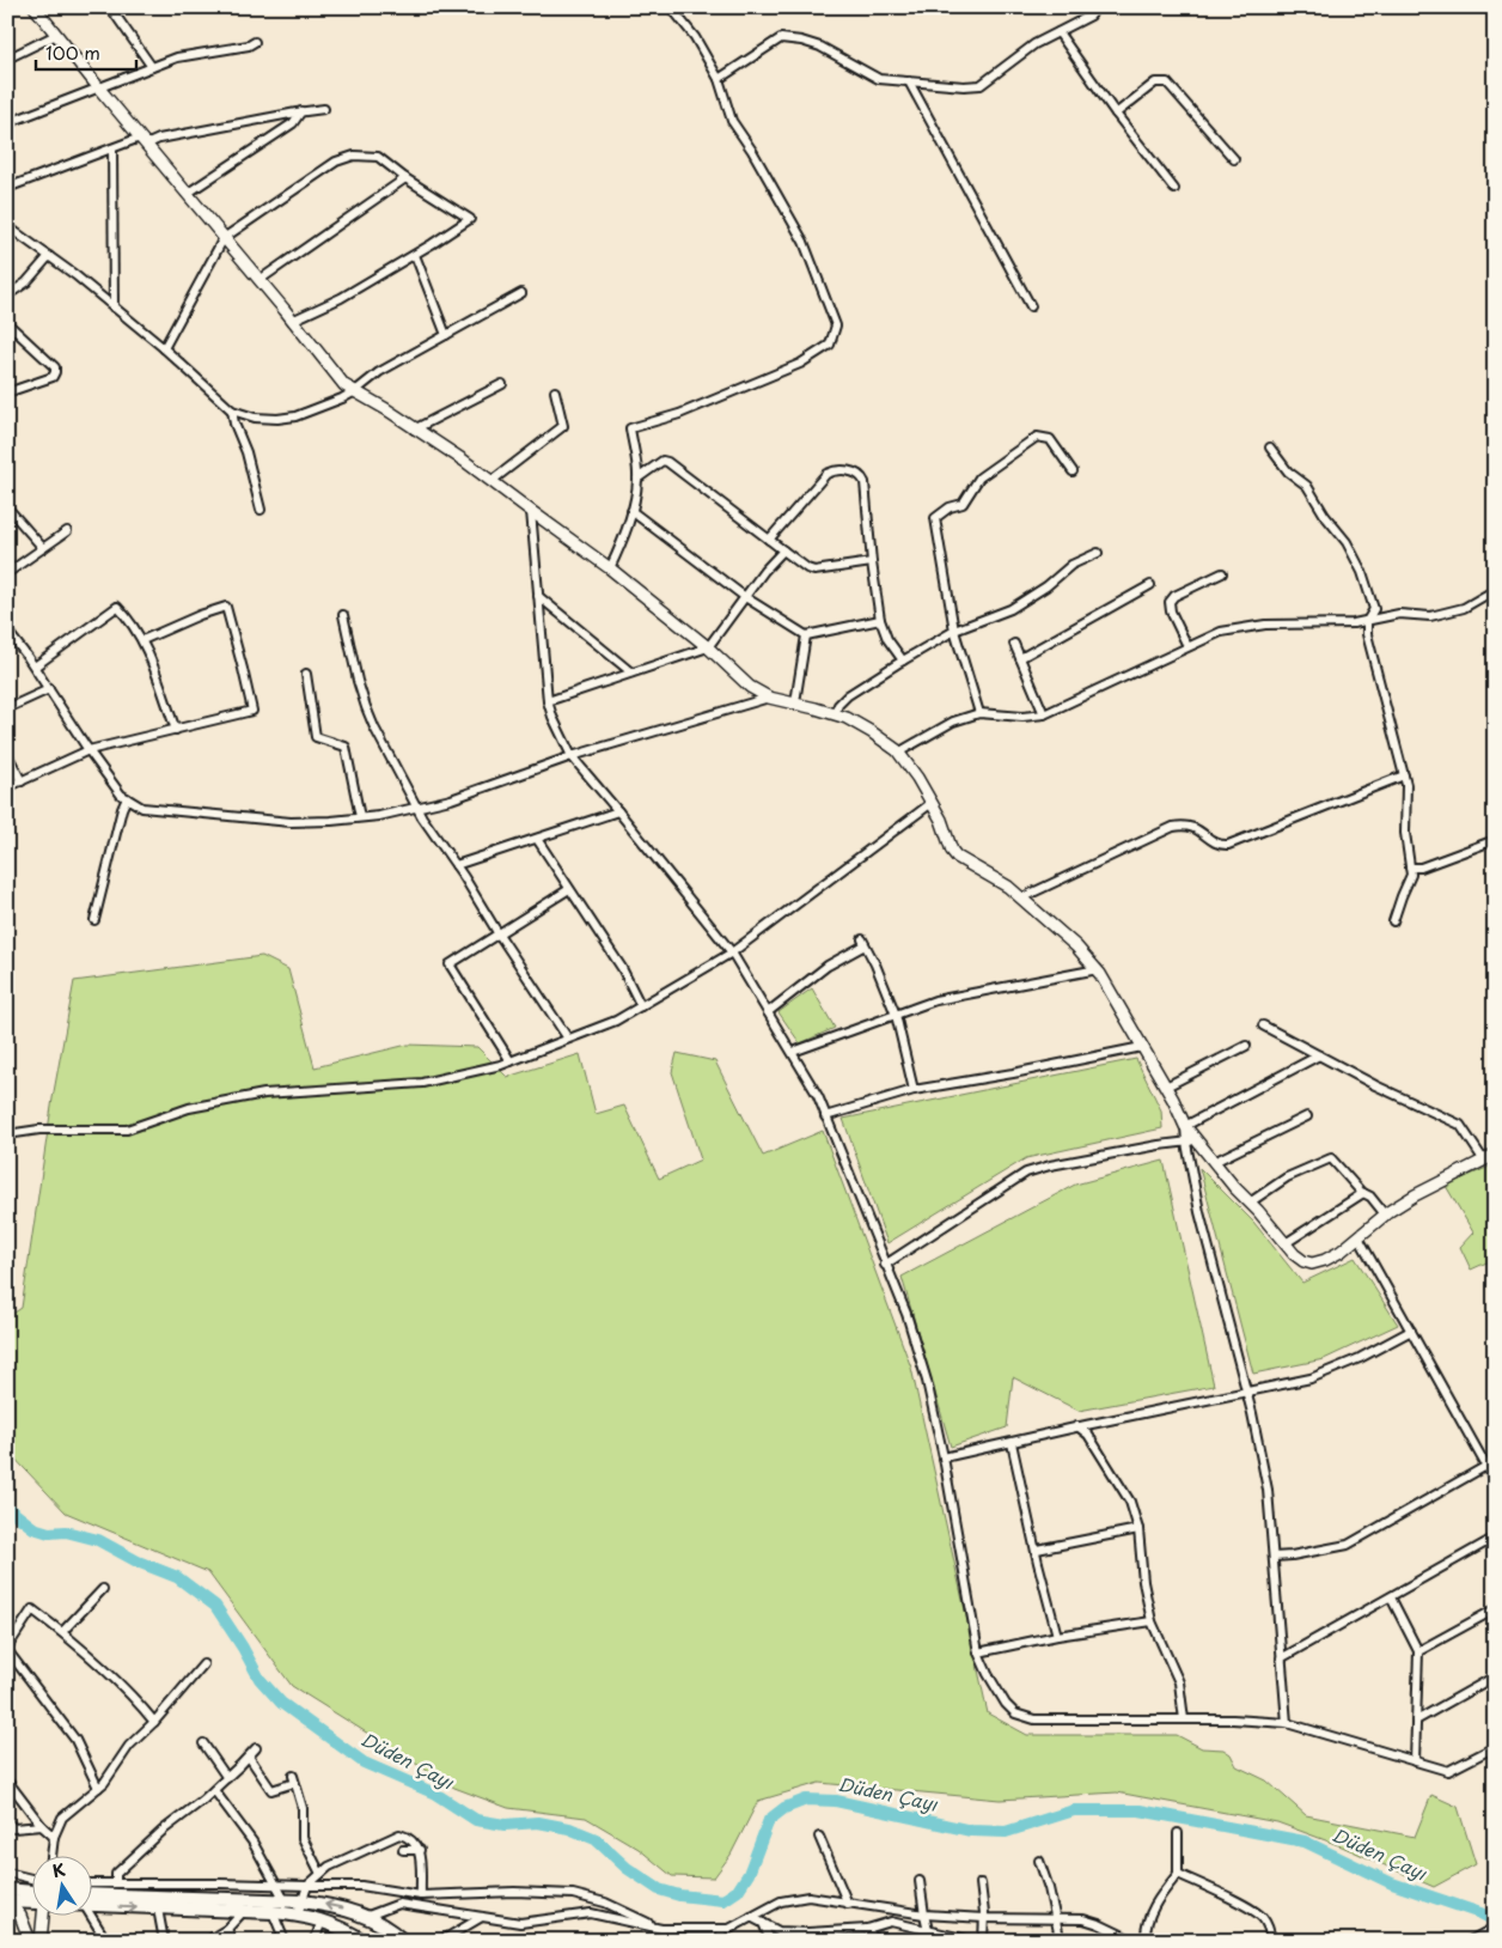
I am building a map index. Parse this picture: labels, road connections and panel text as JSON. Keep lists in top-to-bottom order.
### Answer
{
  "water": ["Düden Çayı"],
  "scale_bar": "100 m",
  "north": "top"
}
